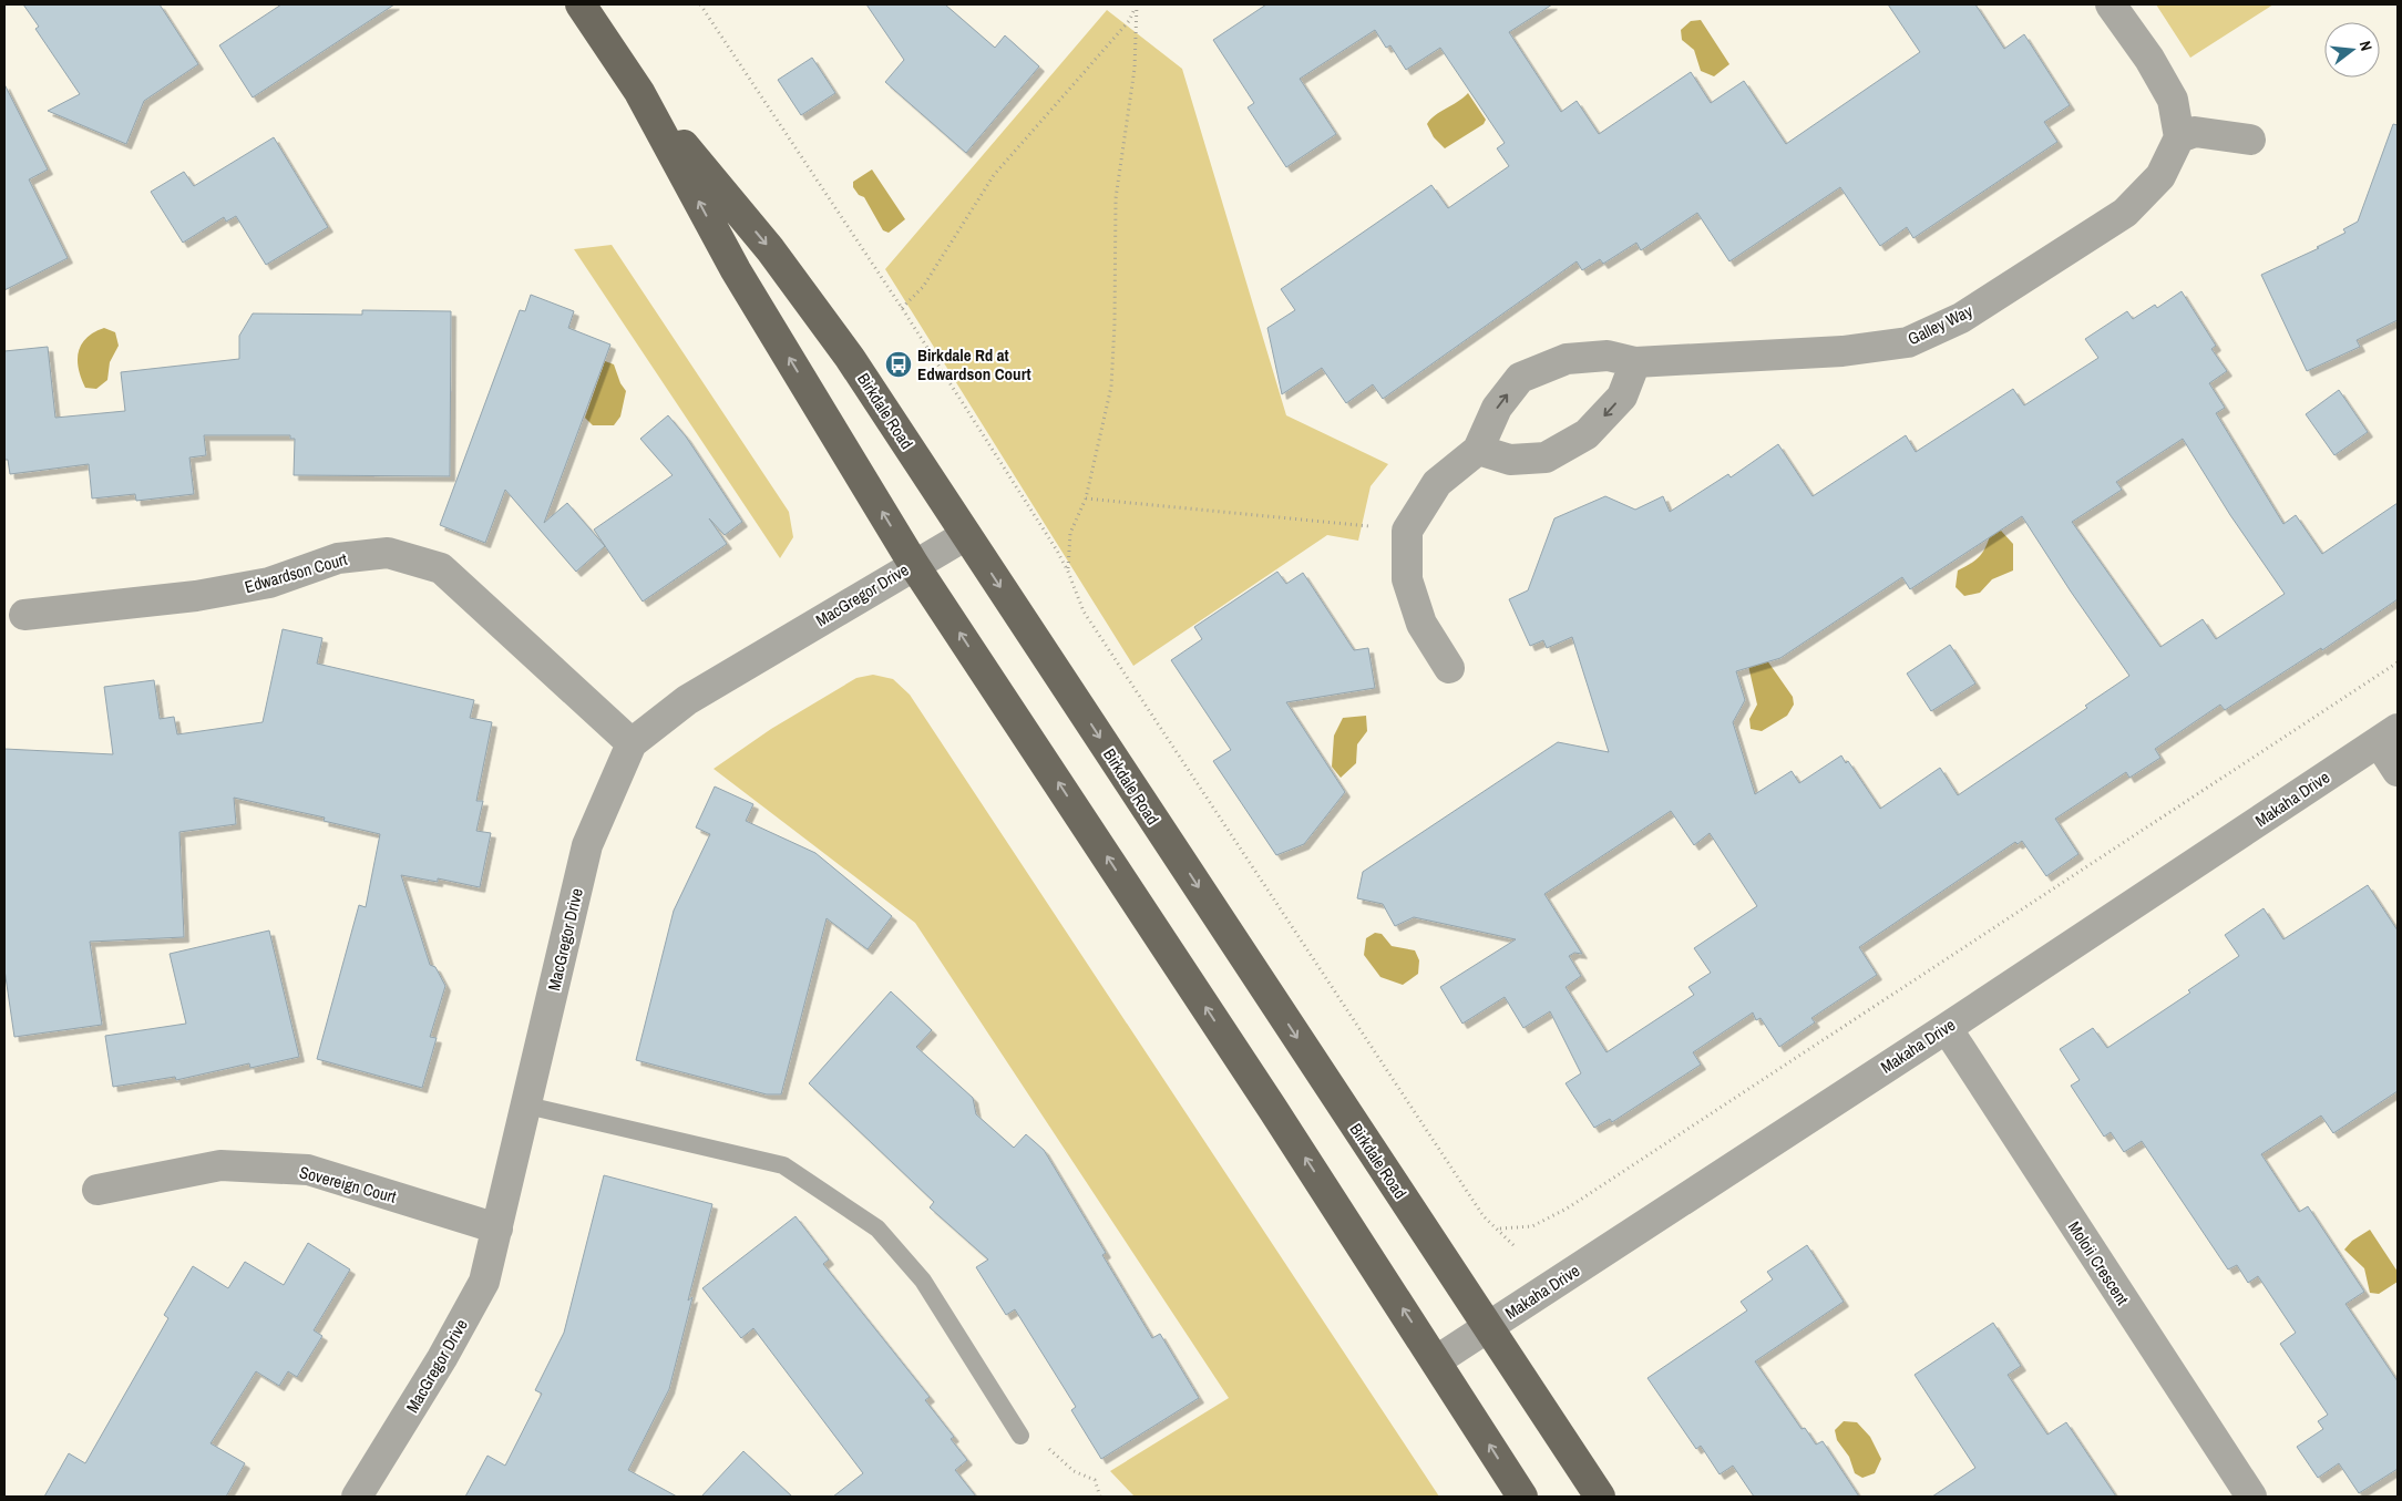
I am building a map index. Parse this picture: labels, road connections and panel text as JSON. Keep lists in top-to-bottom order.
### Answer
{
  "streets": {
    "main road": ["Birkdale Road"],
    "street": [
      "Galley Way",
      "Edwardson Court",
      "MacGregor Drive",
      "Makaha Drive",
      "Sovereign Court",
      "Moloii Crescent"
    ]
  },
  "crossings": [
    ["Birkdale Road", "MacGregor Drive"],
    ["Birkdale Road", "Makaha Drive"],
    ["Edwardson Court", "MacGregor Drive"],
    ["MacGregor Drive", "Sovereign Court"],
    ["Makaha Drive", "Moloii Crescent"]
  ],
  "places": {
    "bus stop": ["Birkdale Rd at Edwardson Court"]
  },
  "north": "right"
}
